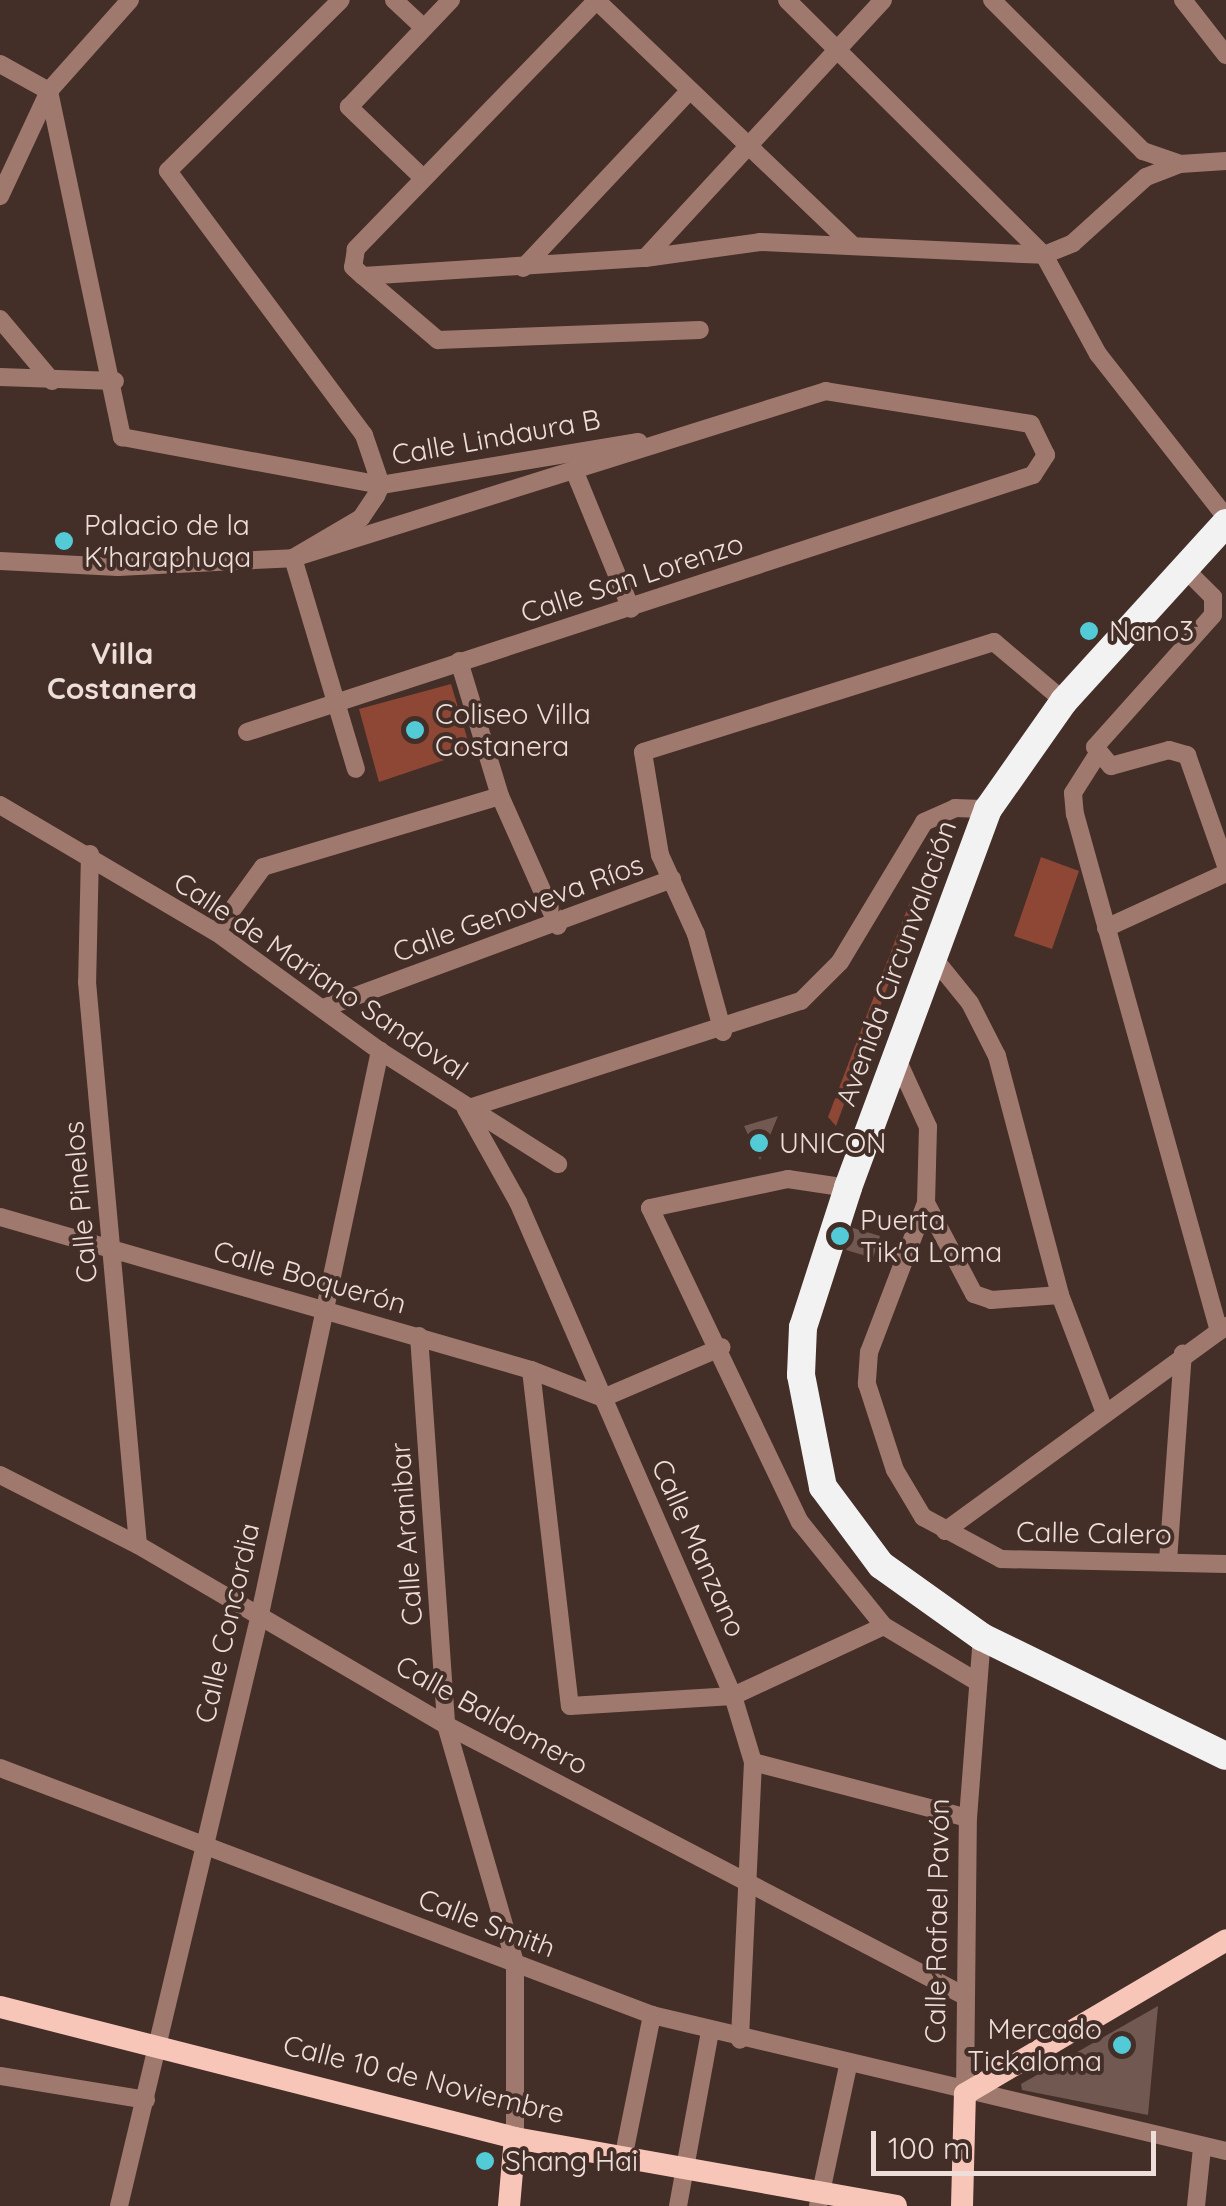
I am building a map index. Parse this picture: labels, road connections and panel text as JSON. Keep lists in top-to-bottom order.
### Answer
{
  "streets": {
    "highway": ["Avenida Circunvalación"],
    "main road": ["Calle Rafael Pavón", "Calle 10 de Noviembre"],
    "street": [
      "Calle Lindaura B",
      "Calle San Lorenzo",
      "Calle Genoveva Ríos",
      "Calle de Mariano Sandoval",
      "Calle Pinelos",
      "Calle Boquerón",
      "Calle Calero",
      "Calle Aranibar",
      "Calle Manzano",
      "Calle Concordia",
      "Calle Baldomero",
      "Calle Smith"
    ]
  },
  "crossings": [
    ["Calle Lindaura B", "Calle San Lorenzo"],
    ["Calle Genoveva Ríos", "Calle de Mariano Sandoval"],
    ["Avenida Circunvalación", "Calle Calero"],
    ["Avenida Circunvalación", "Calle Rafael Pavón"],
    ["Calle de Mariano Sandoval", "Calle Pinelos"],
    ["Calle de Mariano Sandoval", "Calle Manzano"],
    ["Calle de Mariano Sandoval", "Calle Concordia"],
    ["Calle Pinelos", "Calle Boquerón"],
    ["Calle Pinelos", "Calle Baldomero"],
    ["Calle Boquerón", "Calle Aranibar"],
    ["Calle Boquerón", "Calle Manzano"],
    ["Calle Boquerón", "Calle Concordia"],
    ["Calle Aranibar", "Calle Baldomero"],
    ["Calle Aranibar", "Calle Smith"],
    ["Calle Aranibar", "Calle 10 de Noviembre"],
    ["Calle Manzano", "Calle Baldomero"],
    ["Calle Manzano", "Calle Smith"],
    ["Calle Concordia", "Calle Baldomero"],
    ["Calle Concordia", "Calle Smith"],
    ["Calle Concordia", "Calle 10 de Noviembre"],
    ["Calle Baldomero", "Calle Rafael Pavón"],
    ["Calle Rafael Pavón", "Calle Smith"]
  ],
  "districts": ["Villa Costanera"],
  "places": [
    "Palacio de la K'haraphuqa",
    "Nano3",
    "Coliseo Villa Costanera",
    "UNICON",
    "Puerta Tik'a Loma",
    "Mercado Tickaloma",
    "Shang Hai"
  ],
  "scale_bar": "100 m"
}
